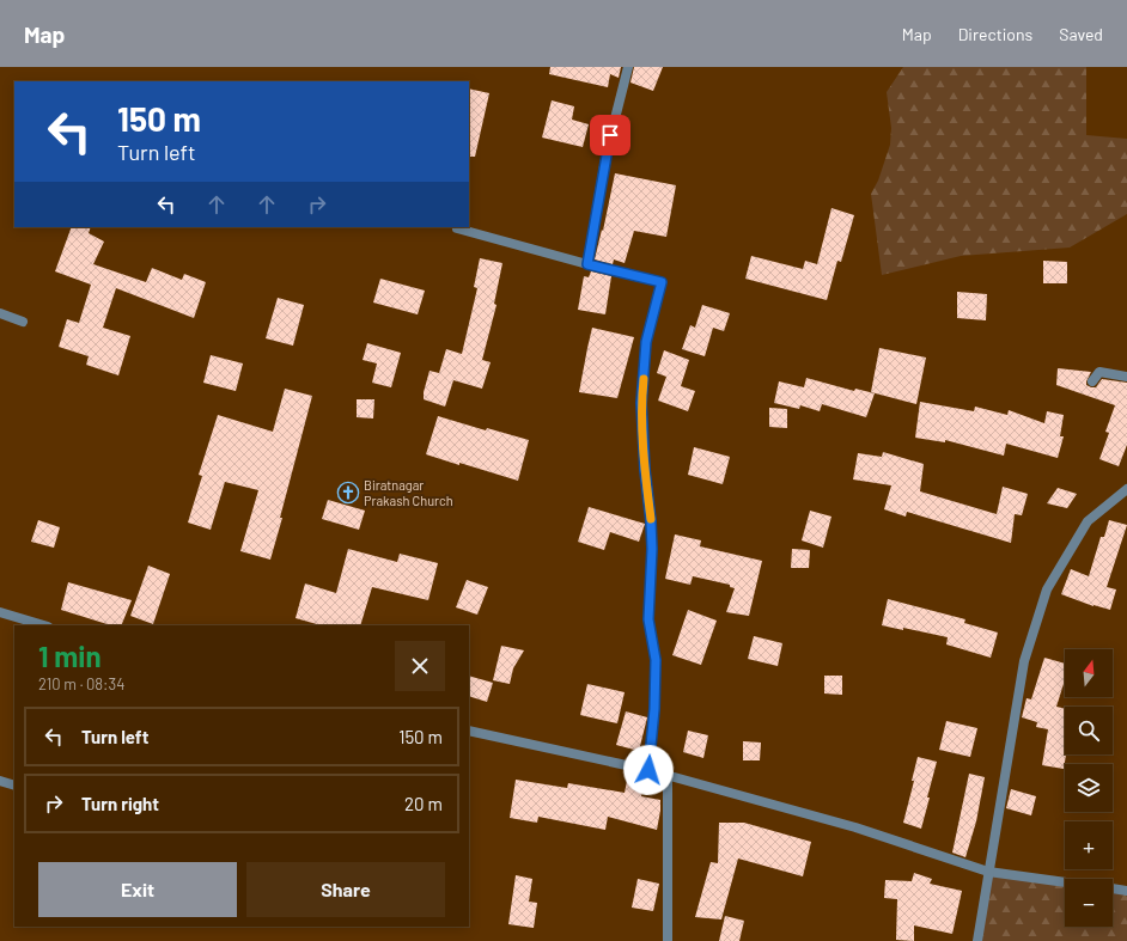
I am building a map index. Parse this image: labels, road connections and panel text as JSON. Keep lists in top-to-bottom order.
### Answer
{
  "places": {
    "church": ["Biratnagar Prakash Church"]
  },
  "north": "top",
  "page": {
    "header": "Map",
    "nav": ["Map", "Directions", "Saved"],
    "turn": ["150 m", "Turn left"],
    "heading": ["1 min", "210 m · 08:34"],
    "map_buttons": ["+", "−"],
    "list": [
      {
        "name": "Turn left",
        "value": "150 m"
      },
      {
        "name": "Turn right",
        "value": "20 m"
      }
    ],
    "buttons": ["Exit", "Share"]
  }
}
